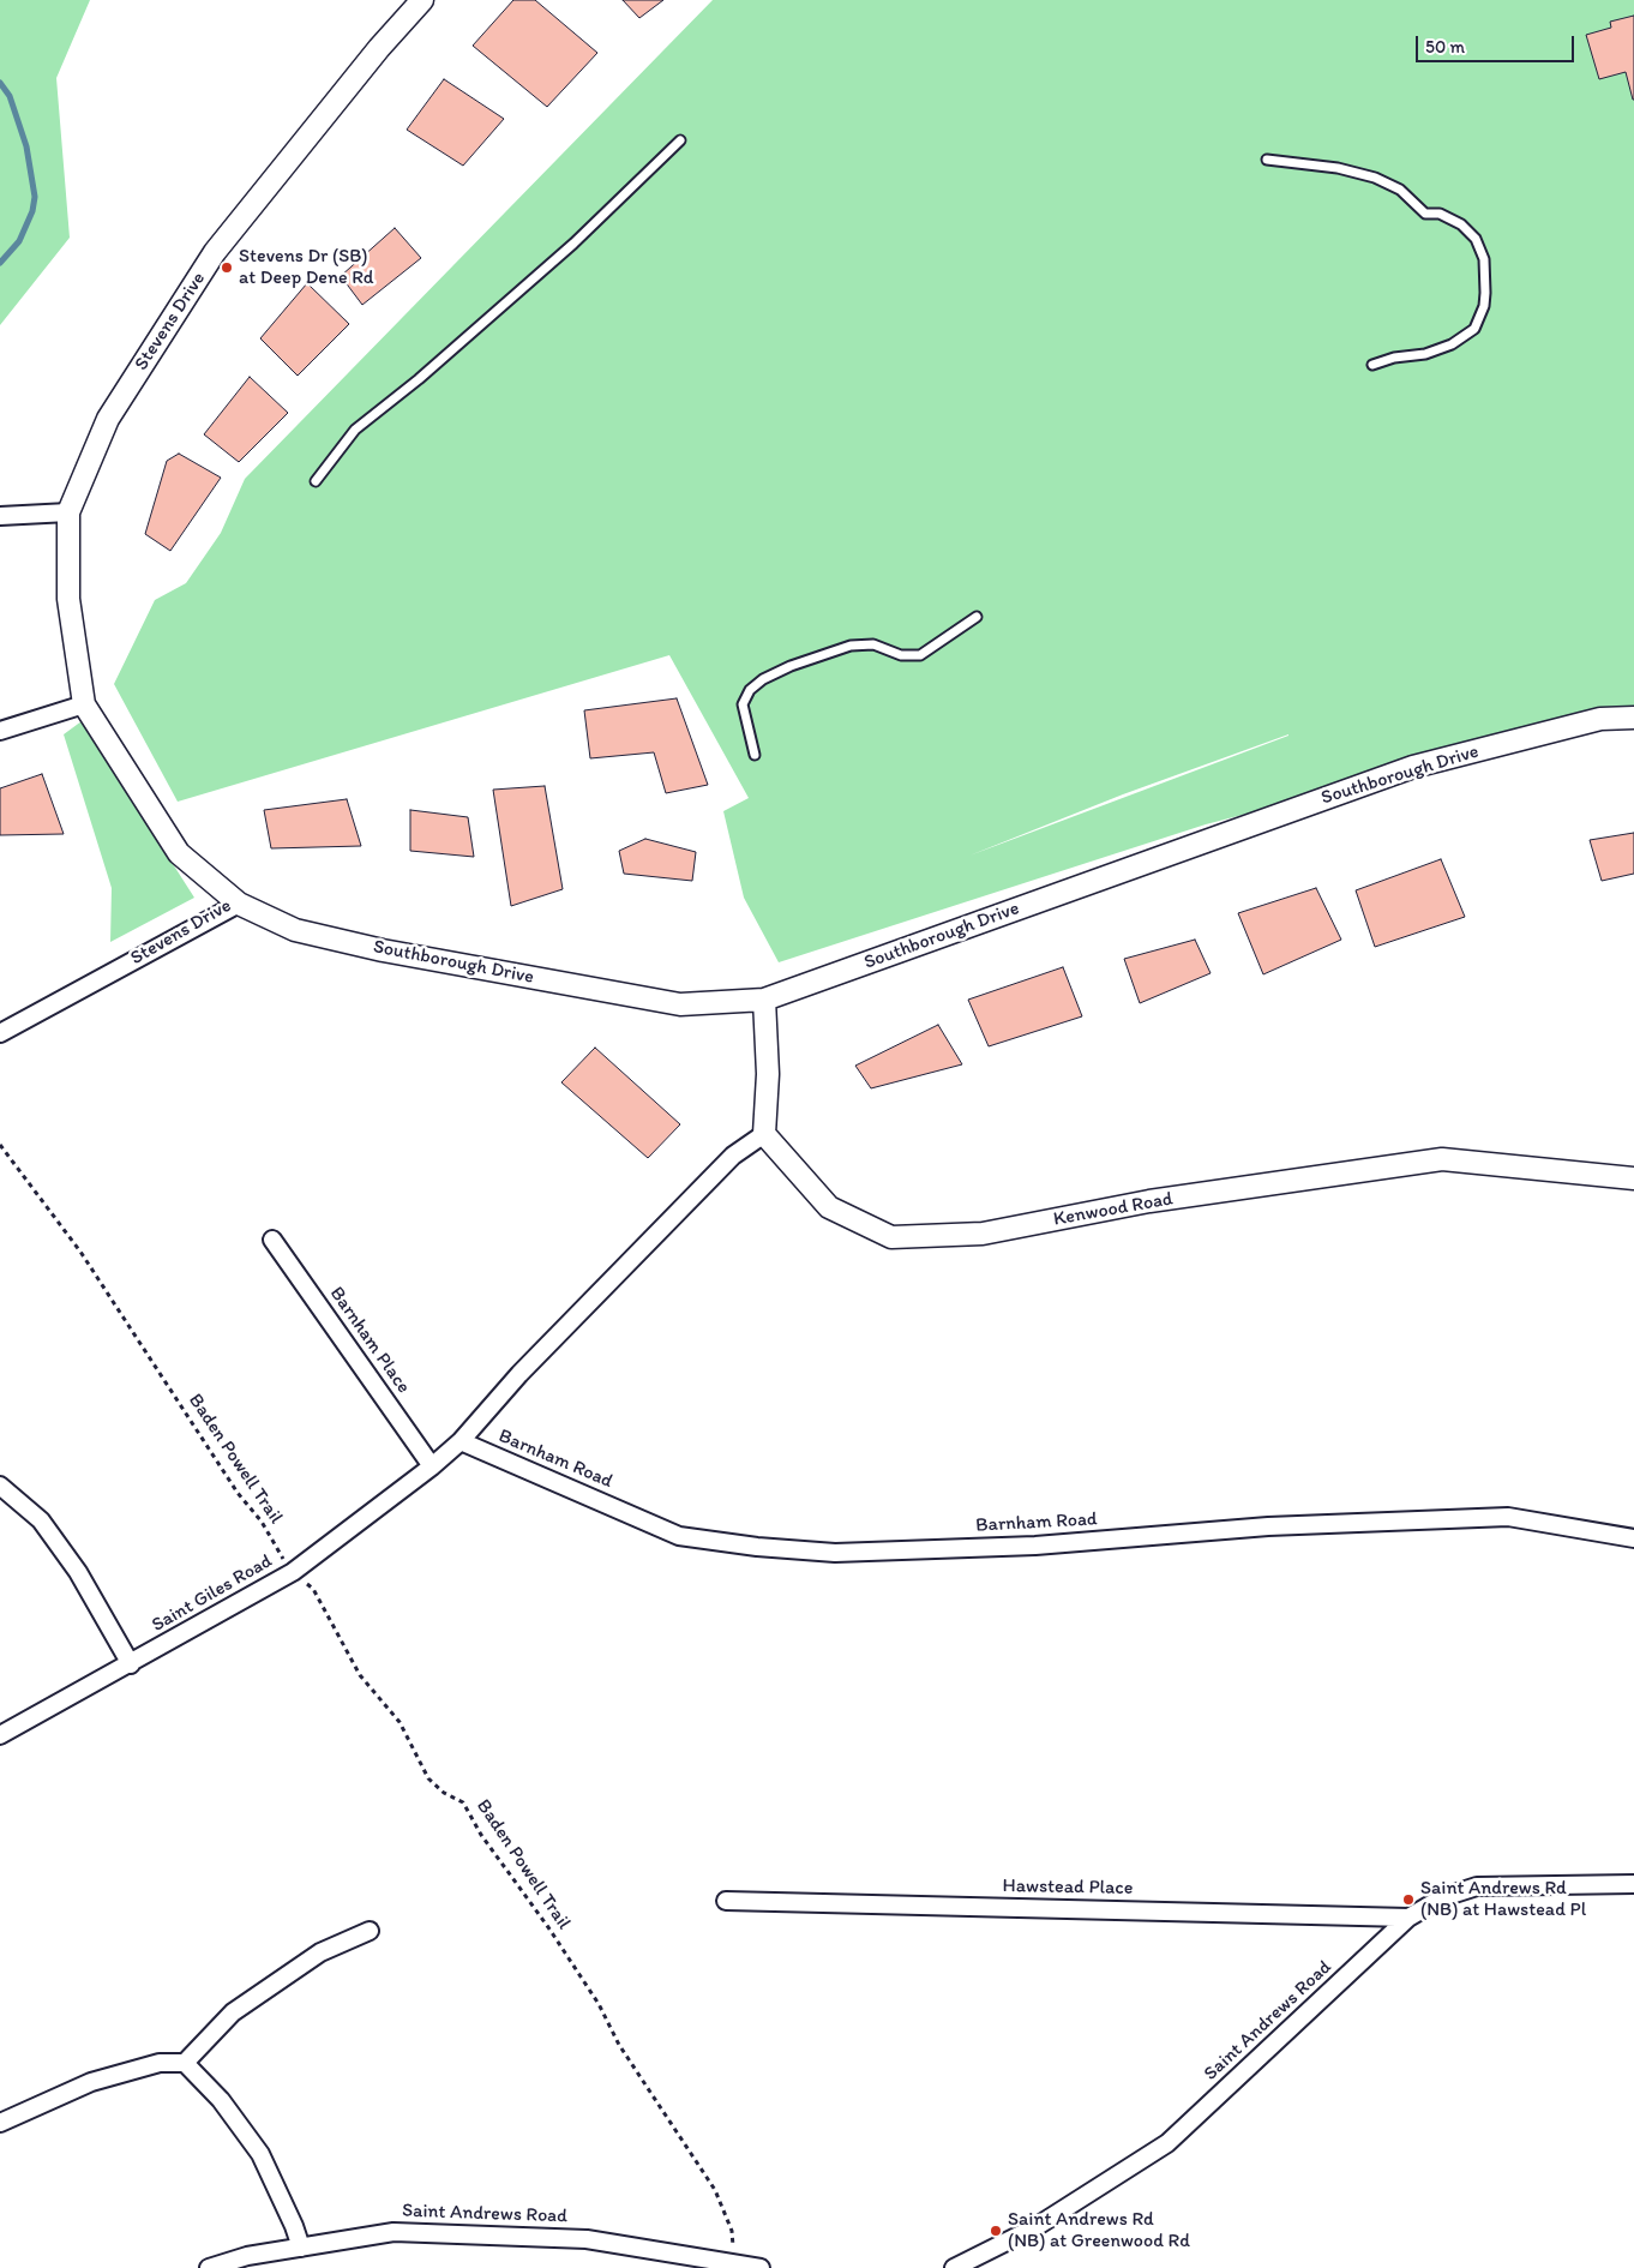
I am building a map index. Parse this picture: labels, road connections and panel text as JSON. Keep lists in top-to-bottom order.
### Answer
{
  "streets": {
    "street": [
      "Stevens Drive",
      "Southborough Drive",
      "Kenwood Road",
      "Barnham Place",
      "Barnham Road",
      "Saint Giles Road",
      "Hawstead Place",
      "Saint Andrews Road"
    ],
    "path": ["Baden Powell Trail"]
  },
  "crossings": [
    ["Stevens Drive", "Southborough Drive"],
    ["Kenwood Road", "Barnham Road"],
    ["Barnham Place", "Barnham Road"],
    ["Barnham Place", "Saint Giles Road"],
    ["Baden Powell Trail", "Saint Giles Road"],
    ["Baden Powell Trail", "Saint Andrews Road"],
    ["Barnham Road", "Saint Giles Road"],
    ["Hawstead Place", "Saint Andrews Road"]
  ],
  "places": ["Stevens Dr (SB) at Deep Dene Rd", "Saint Andrews Rd (NB) at Hawstead Pl", "Saint Andrews Rd (NB) at Greenwood Rd"],
  "scale_bar": "50 m"
}
